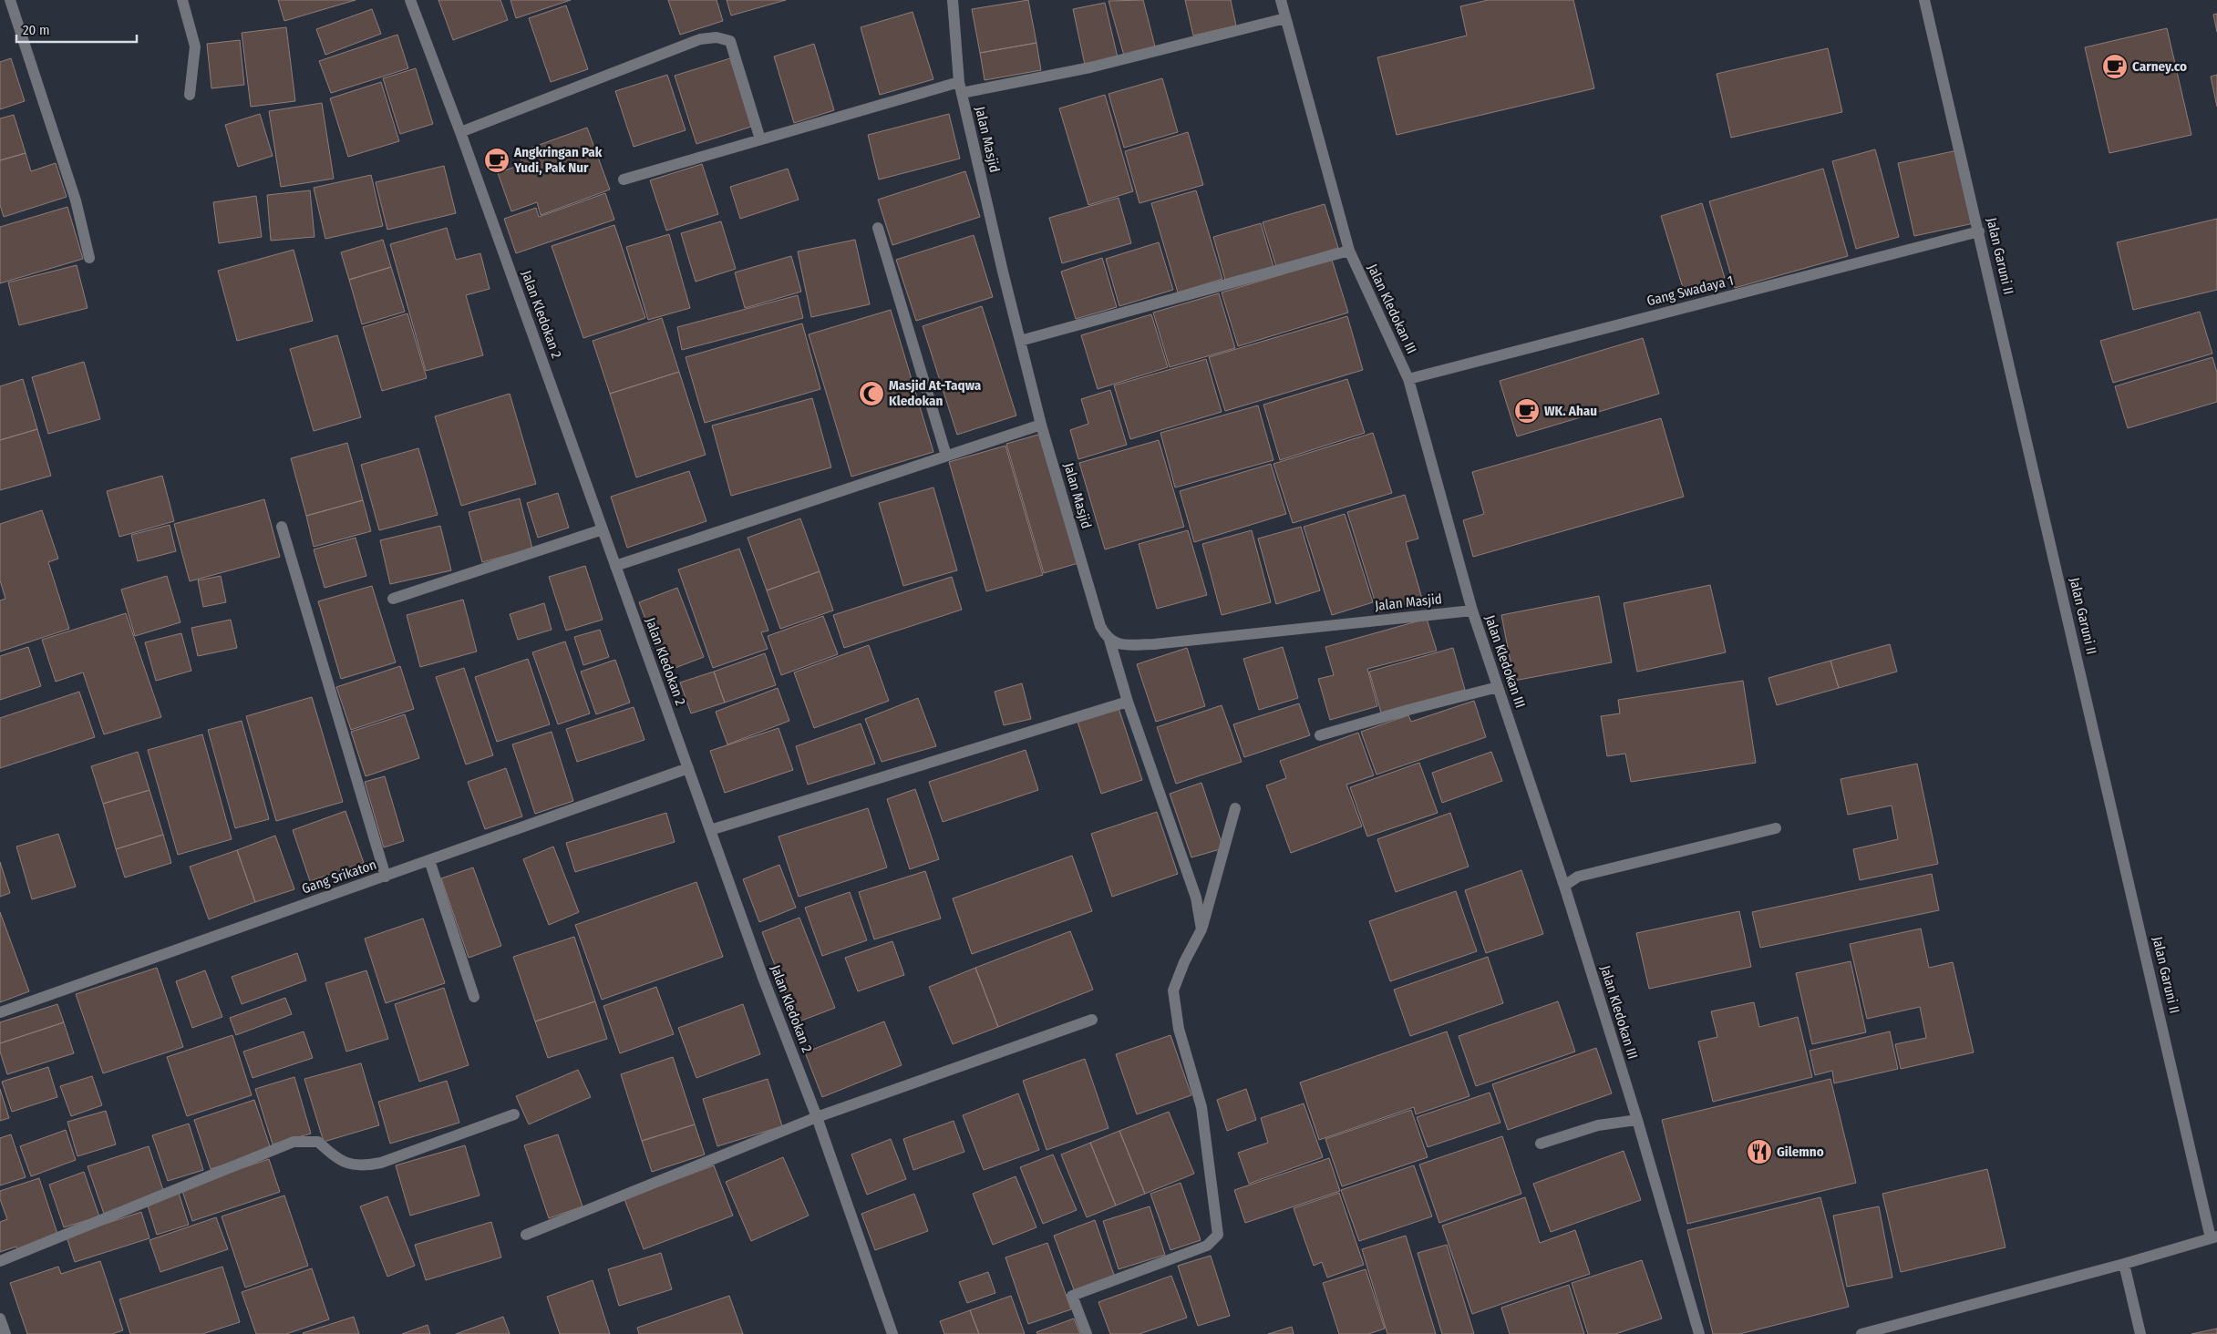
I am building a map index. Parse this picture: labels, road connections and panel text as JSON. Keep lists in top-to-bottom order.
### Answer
{
  "streets": {
    "street": [
      "Jalan Masjid",
      "Jalan Garuni II",
      "Gang Swadaya 1",
      "Jalan Kledokan III",
      "Jalan Kledokan 2",
      "Gang Srikaton"
    ]
  },
  "crossings": [
    ["Jalan Masjid", "Jalan Kledokan III"],
    ["Jalan Garuni II", "Gang Swadaya 1"],
    ["Gang Swadaya 1", "Jalan Kledokan III"],
    ["Jalan Kledokan 2", "Gang Srikaton"]
  ],
  "places": {
    "cafe": ["Carney.co", "Angkringan Pak Yudi, Pak Nur", "WK. Ahau"],
    "mosque": ["Masjid At-Taqwa Kledokan"],
    "restaurant": ["Gilemno"]
  },
  "scale_bar": "20 m"
}
